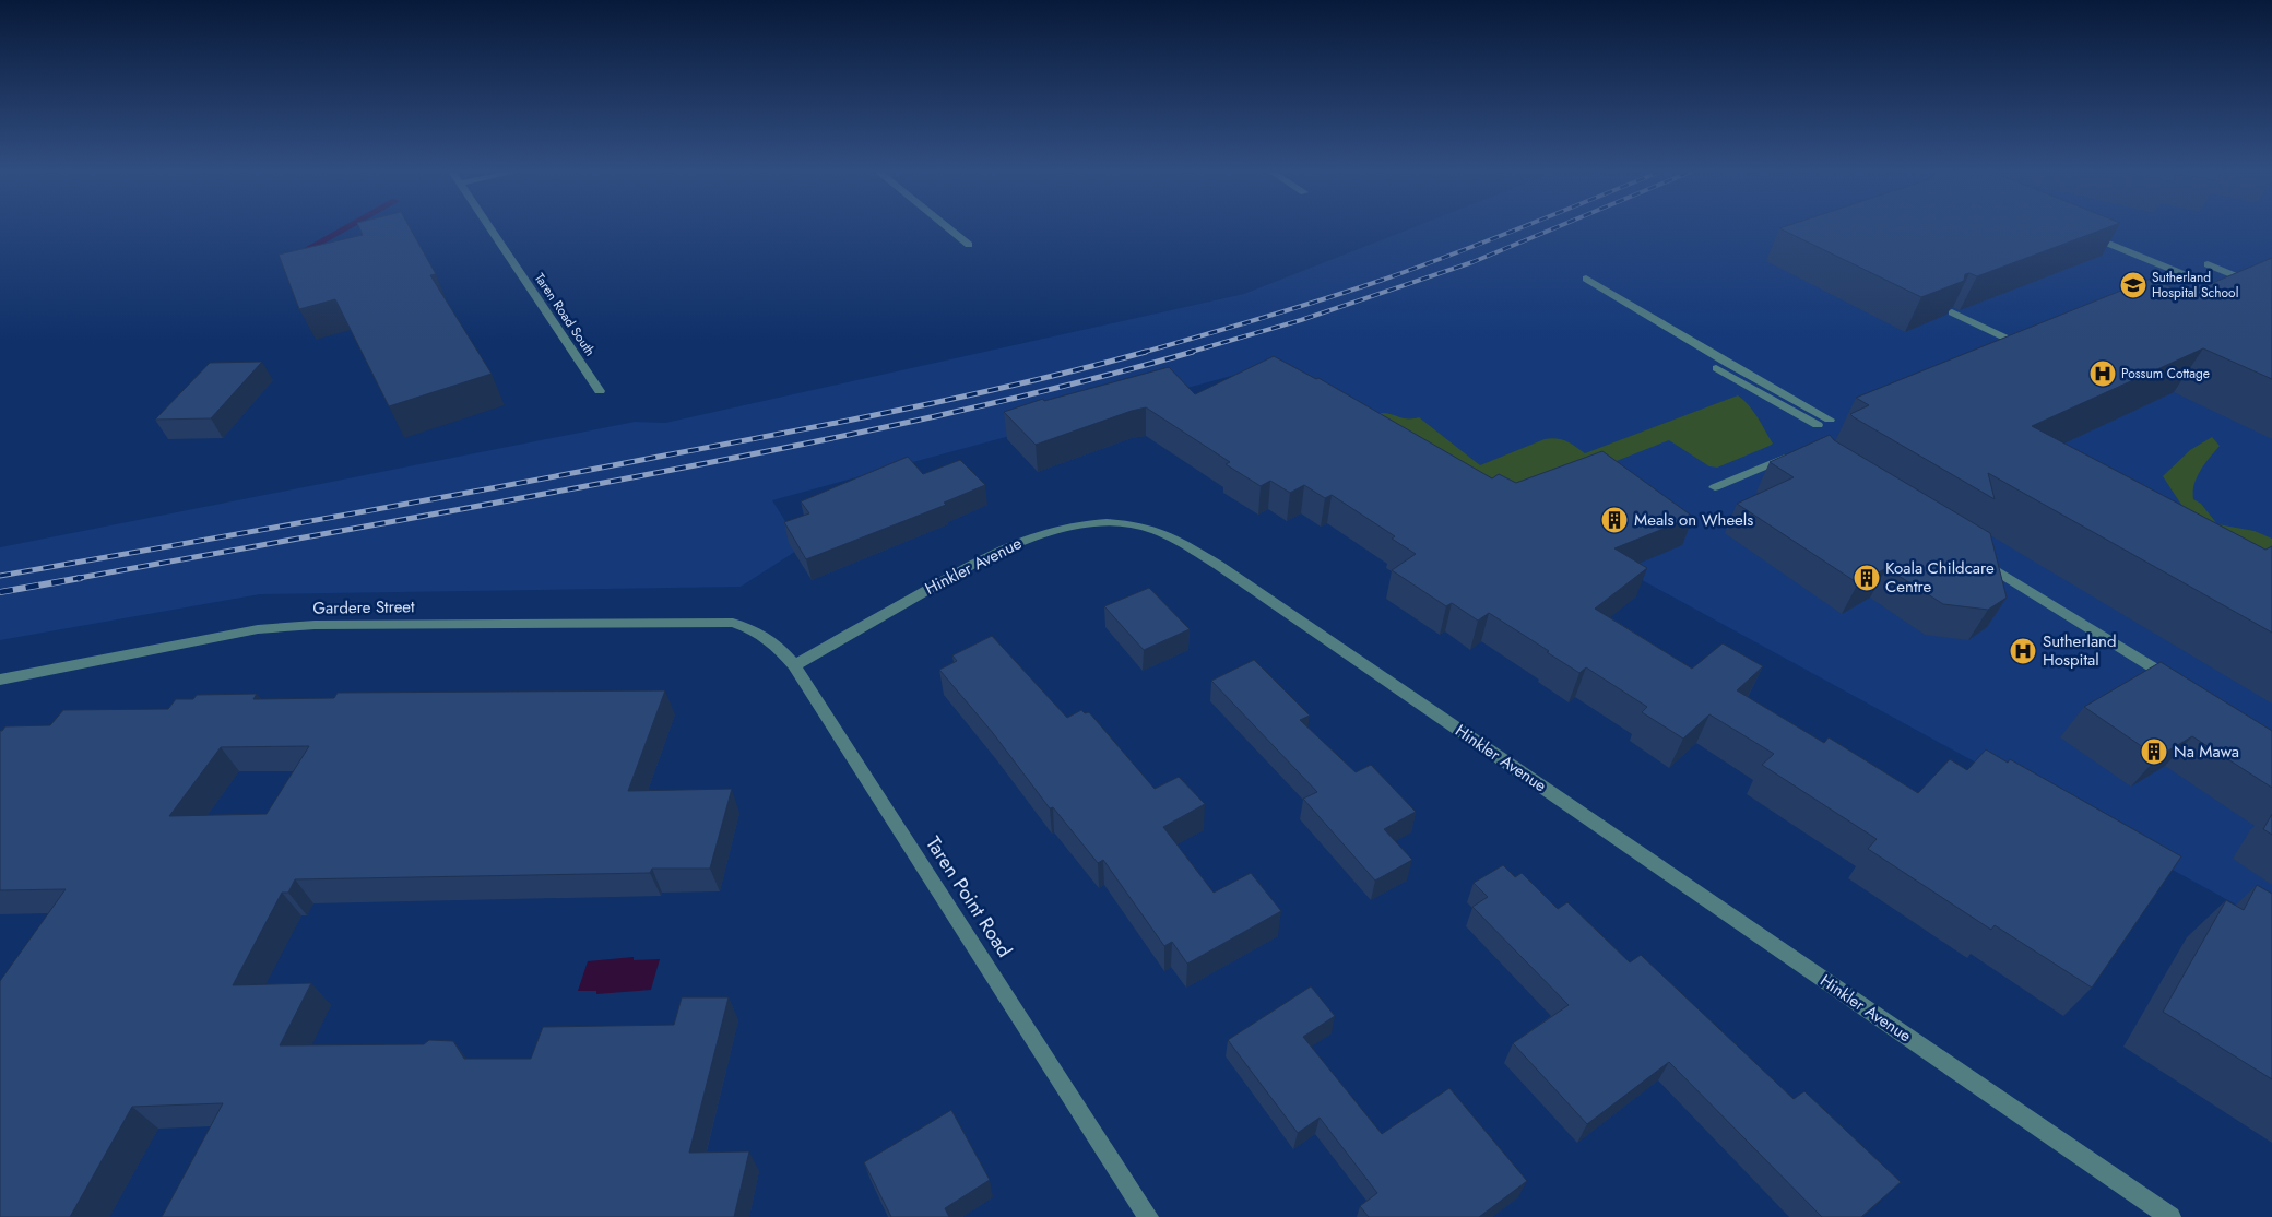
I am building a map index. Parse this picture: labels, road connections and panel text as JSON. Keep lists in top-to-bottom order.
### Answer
{
  "streets": {
    "street": [
      "Taren Road South",
      "Hinkler Avenue",
      "Gardere Street",
      "Taren Point Road"
    ]
  },
  "crossings": [
    ["Hinkler Avenue", "Taren Point Road"],
    ["Gardere Street", "Taren Point Road"]
  ],
  "places": {
    "school or university": ["Sutherland Hospital School"],
    "hospital": ["Possum Cottage", "Sutherland Hospital"],
    "building": ["Meals on Wheels", "Koala Childcare Centre", "Na Mawa"]
  }
}
